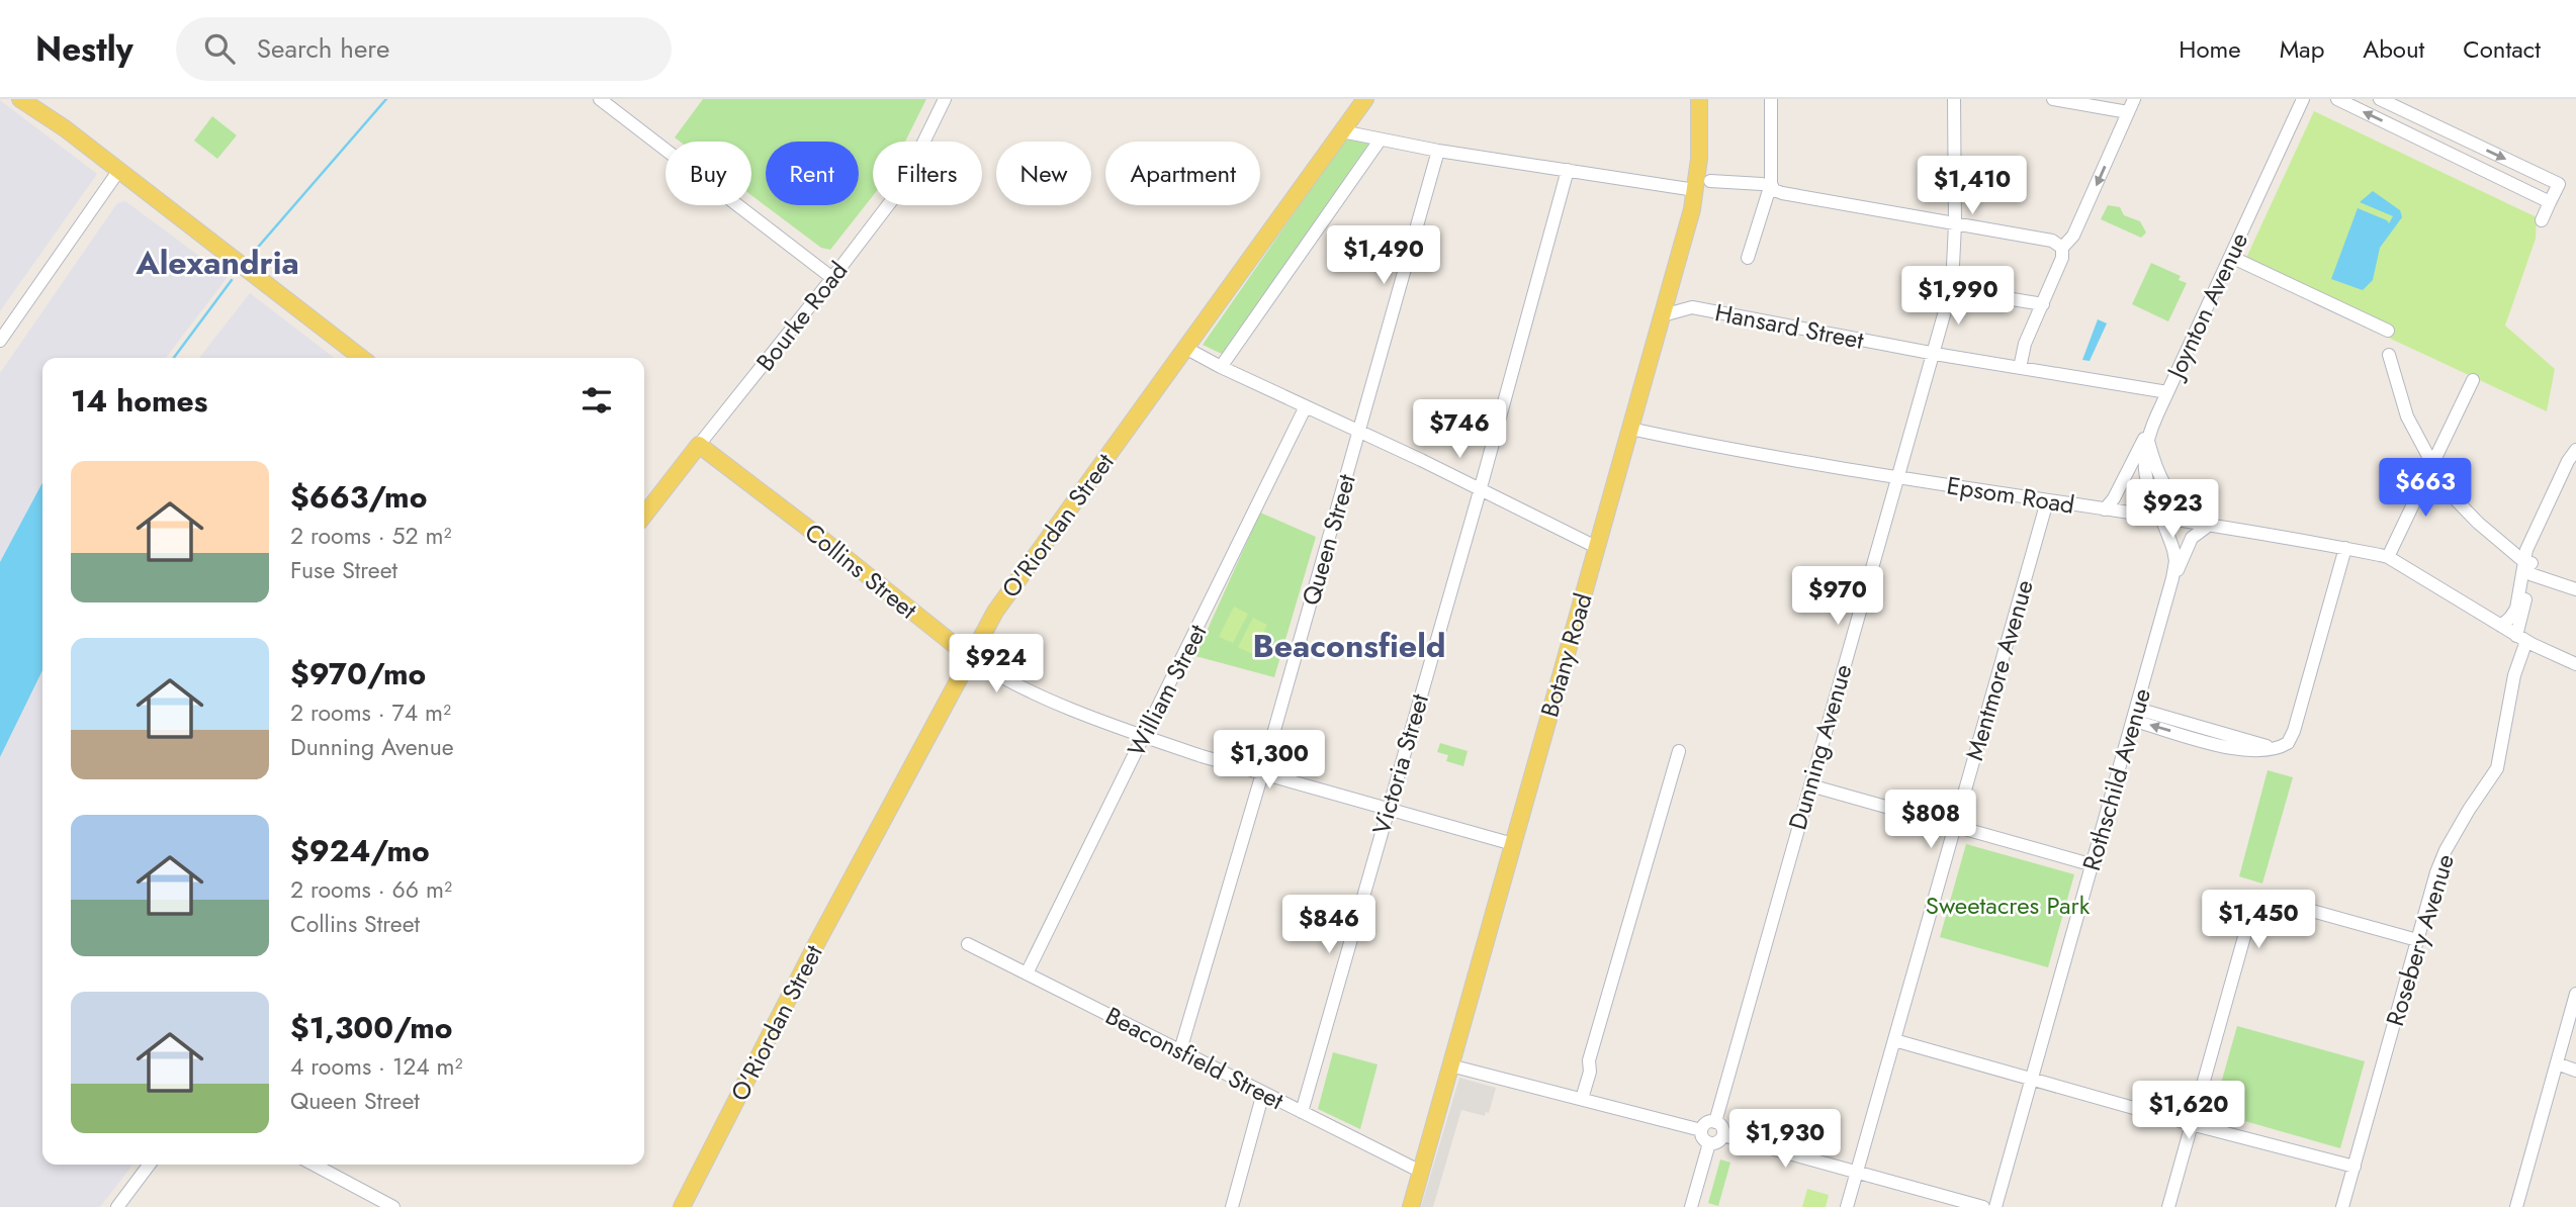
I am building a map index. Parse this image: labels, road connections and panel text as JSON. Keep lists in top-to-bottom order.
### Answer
{
  "streets": {
    "main road": [
      "Bourke Road",
      "O'Riordan Street",
      "Collins Street",
      "Botany Road"
    ],
    "street": [
      "Joynton Avenue",
      "Hansard Street",
      "Epsom Road",
      "Queen Street",
      "Mentmore Avenue",
      "William Street",
      "Dunning Avenue",
      "Victoria Street",
      "Rothschild Avenue",
      "Rosebery Avenue",
      "Beaconsfield Street"
    ]
  },
  "crossings": [
    ["Joynton Avenue", "Hansard Street"],
    ["Joynton Avenue", "Epsom Road"],
    ["Joynton Avenue", "Rothschild Avenue"],
    ["Bourke Road", "Collins Street"],
    ["Hansard Street", "Botany Road"],
    ["Hansard Street", "Dunning Avenue"],
    ["Epsom Road", "Botany Road"],
    ["Epsom Road", "Mentmore Avenue"],
    ["Epsom Road", "Dunning Avenue"],
    ["Epsom Road", "Rothschild Avenue"],
    ["Epsom Road", "Rosebery Avenue"],
    ["O'Riordan Street", "Collins Street"],
    ["Queen Street", "Collins Street"],
    ["Queen Street", "Beaconsfield Street"],
    ["Collins Street", "Botany Road"],
    ["Collins Street", "William Street"],
    ["Collins Street", "Victoria Street"],
    ["Botany Road", "Beaconsfield Street"],
    ["William Street", "Beaconsfield Street"],
    ["Victoria Street", "Beaconsfield Street"]
  ],
  "districts": ["Alexandria", "Beaconsfield"],
  "parks": ["Sweetacres Park"],
  "page": {
    "header": "Nestly",
    "search": "Search here",
    "nav": [
      "Home",
      "Map",
      "About",
      "Contact"
    ],
    "chip": [
      "Buy",
      "Rent",
      "Filters",
      "New",
      "Apartment"
    ],
    "price": [
      "$1,410",
      "$1,490",
      "$1,990",
      "$746",
      "$663",
      "$923",
      "$970",
      "$924",
      "$1,300",
      "$808",
      "$1,450",
      "$846",
      "$1,620",
      "$1,930"
    ],
    "heading": "14 homes",
    "list": [
      {
        "name": "$663/mo",
        "note": "2 rooms · 52 m² · Fuse Street"
      },
      {
        "name": "$970/mo",
        "note": "2 rooms · 74 m² · Dunning Avenue"
      },
      {
        "name": "$924/mo",
        "note": "2 rooms · 66 m² · Collins Street"
      },
      {
        "name": "$1,300/mo",
        "note": "4 rooms · 124 m² · Queen Street"
      }
    ]
  }
}
